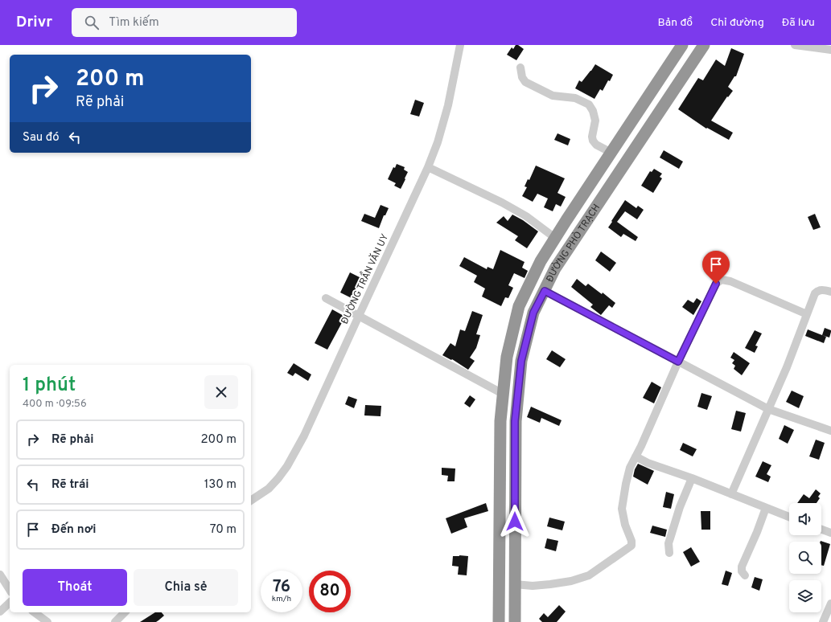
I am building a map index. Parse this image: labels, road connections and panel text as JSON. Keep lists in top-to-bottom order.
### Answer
{
  "streets": {
    "highway": ["ĐƯỜNG PHÒ TRẠCH"],
    "street": ["ĐƯỜNG TRẦN VĂN UY"]
  },
  "page": {
    "header": "Drivr",
    "search": "Tìm kiếm",
    "nav": ["Bản đồ", "Chỉ đường", "Đã lưu"],
    "turn": ["200 m", "Rẽ phải"],
    "then": "Sau đó",
    "heading": ["1 phút", "400 m · 09:56"],
    "list": [
      {
        "name": "Rẽ phải",
        "value": "200 m"
      },
      {
        "name": "Rẽ trái",
        "value": "130 m"
      },
      {
        "name": "Đến nơi",
        "value": "70 m"
      }
    ],
    "buttons": ["Thoát", "Chia sẻ"],
    "speed": "76 km/h",
    "limit": "80"
  }
}
